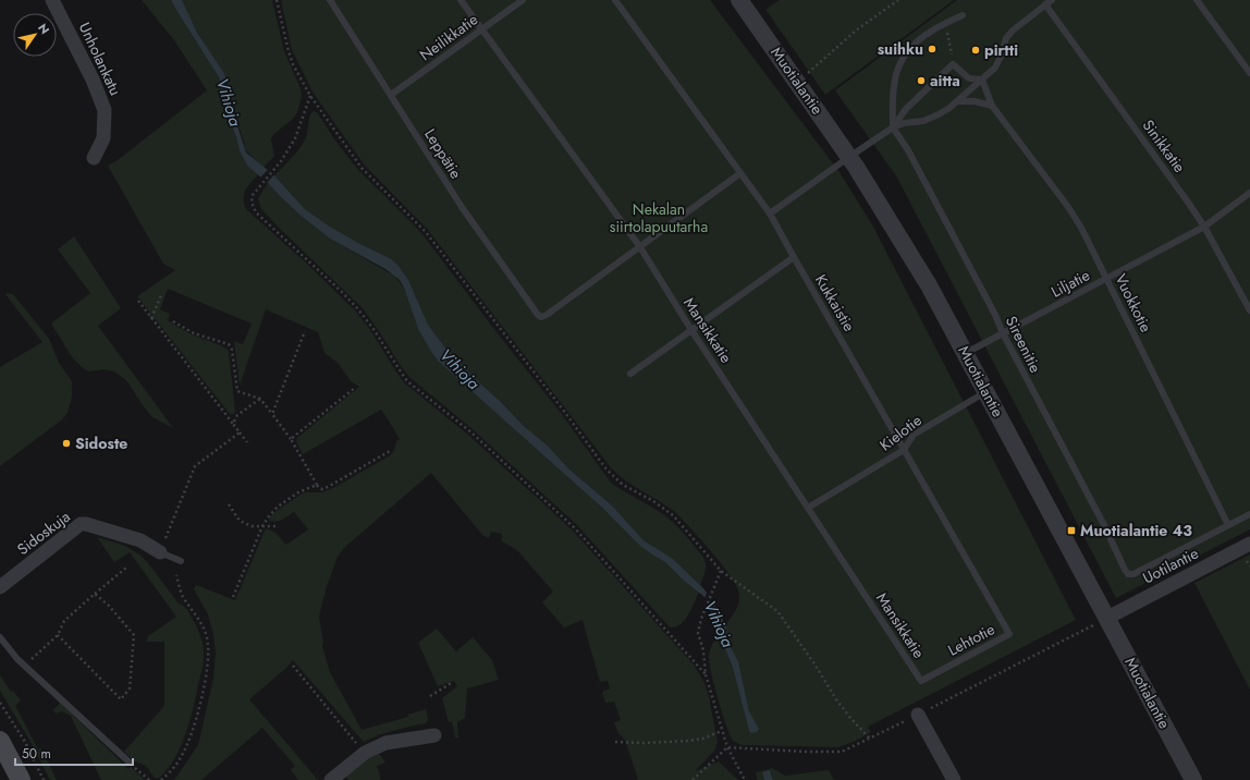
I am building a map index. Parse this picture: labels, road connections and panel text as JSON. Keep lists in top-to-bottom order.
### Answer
{
  "streets": {
    "street": [
      "Unholankatu",
      "Muotialantie",
      "Sidoskuja",
      "Uotilantie"
    ],
    "lane": [
      "Neilikkatie",
      "Sinikkatie",
      "Leppätie",
      "Liljatie",
      "Kukkaistie",
      "Vuokkotie",
      "Mansikkatie",
      "Sireenitie",
      "Kielotie",
      "Lehtotie"
    ]
  },
  "crossings": [
    ["Neilikkatie", "Leppätie"],
    ["Neilikkatie", "Mansikkatie"],
    ["Muotialantie", "Liljatie"],
    ["Muotialantie", "Kielotie"],
    ["Muotialantie", "Uotilantie"],
    ["Sinikkatie", "Liljatie"],
    ["Leppätie", "Mansikkatie"],
    ["Liljatie", "Vuokkotie"],
    ["Liljatie", "Sireenitie"],
    ["Kukkaistie", "Kielotie"],
    ["Kukkaistie", "Lehtotie"],
    ["Vuokkotie", "Sireenitie"],
    ["Mansikkatie", "Kielotie"],
    ["Mansikkatie", "Lehtotie"]
  ],
  "water": ["Vihioja"],
  "parks": ["Nekalan siirtolapuutarha"],
  "places": {
    "other": [
      "suihku",
      "pirtti",
      "aitta",
      "Sidoste"
    ],
    "transit": ["Muotialantie 43"]
  },
  "scale_bar": "50 m",
  "north": "top right"
}
